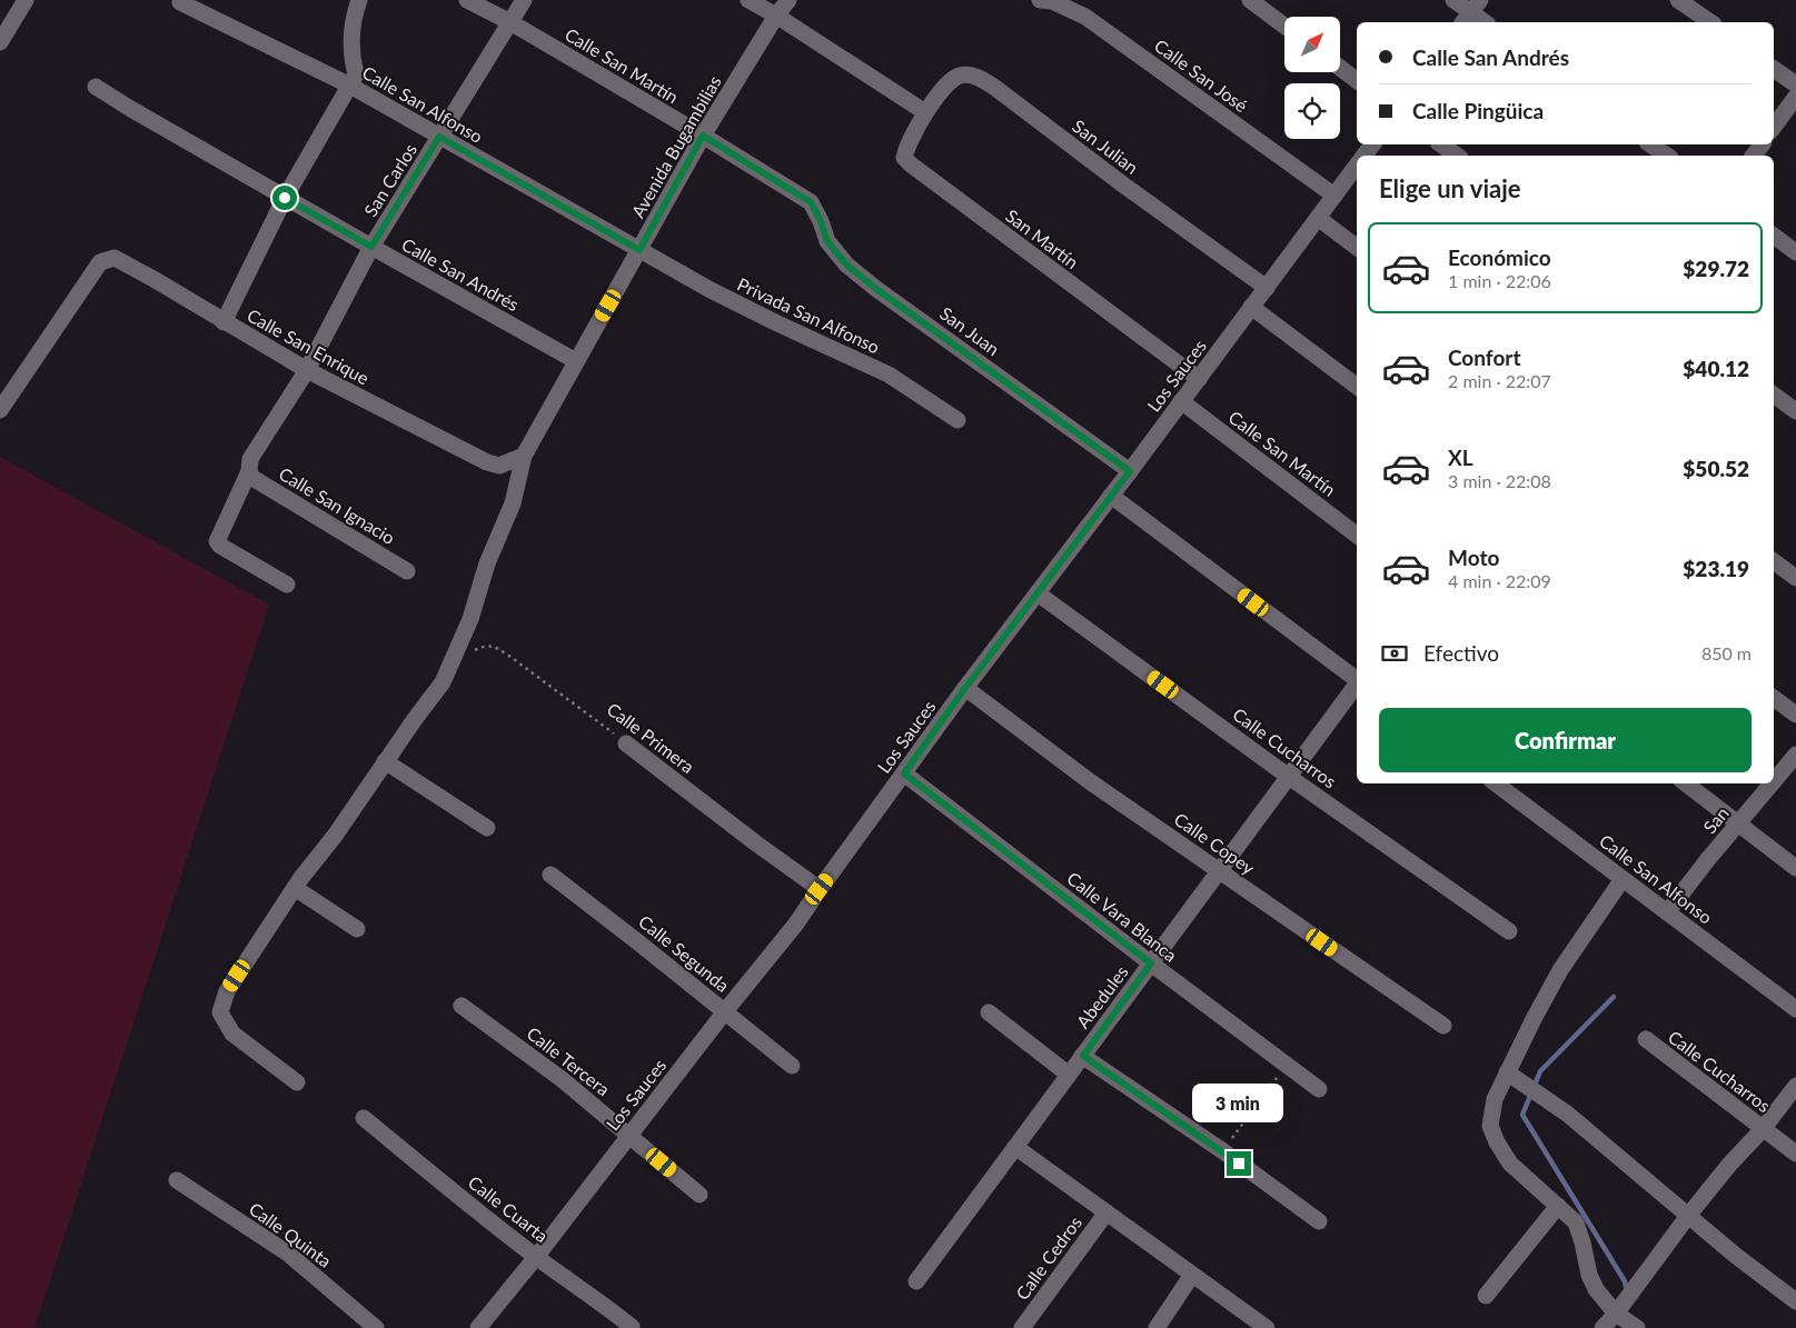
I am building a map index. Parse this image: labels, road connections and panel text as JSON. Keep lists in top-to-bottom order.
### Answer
{
  "streets": {
    "street": [
      "Calle San Martín",
      "Calle San José",
      "Calle San Alfonso",
      "Avenida Bugambilias",
      "San Julian",
      "San Carlos",
      "San Martín",
      "Calle San Andrés",
      "Privada San Alfonso",
      "San Juan",
      "Calle San Enrique",
      "Los Sauces",
      "Calle San Ignacio",
      "Calle Primera",
      "Calle Cucharros",
      "San",
      "Calle Copey",
      "Calle Vara Blanca",
      "Calle Segunda",
      "Abedules",
      "Calle Tercera",
      "Calle Cuarta",
      "Calle Quinta",
      "Calle Cedros"
    ]
  },
  "crossings": [
    ["Calle San Martín", "Avenida Bugambilias"],
    ["Calle San Martín", "San Carlos"],
    ["Calle San Martín", "San Juan"],
    ["Calle San Martín", "Los Sauces"],
    ["Calle San José", "Los Sauces"],
    ["Calle San Alfonso", "Avenida Bugambilias"],
    ["Calle San Alfonso", "San Carlos"],
    ["Calle San Alfonso", "Privada San Alfonso"],
    ["Calle San Alfonso", "San"],
    ["Avenida Bugambilias", "Calle San Andrés"],
    ["Avenida Bugambilias", "Privada San Alfonso"],
    ["Avenida Bugambilias", "Calle San Enrique"],
    ["Avenida Bugambilias", "Calle Primera"],
    ["San Julian", "San Martín"],
    ["San Julian", "Los Sauces"],
    ["San Carlos", "Calle San Andrés"],
    ["San Carlos", "Calle San Enrique"],
    ["San Carlos", "Calle San Ignacio"],
    ["San Martín", "Los Sauces"],
    ["San Juan", "Los Sauces"],
    ["Los Sauces", "Calle Primera"],
    ["Los Sauces", "Calle Cucharros"],
    ["Los Sauces", "Calle Copey"],
    ["Los Sauces", "Calle Vara Blanca"],
    ["Los Sauces", "Calle Segunda"],
    ["Los Sauces", "Calle Tercera"],
    ["Los Sauces", "Calle Cuarta"],
    ["Calle Cucharros", "Abedules"],
    ["Calle Copey", "Abedules"],
    ["Calle Vara Blanca", "Abedules"]
  ],
  "north": "top right",
  "page": {
    "banner": ["Calle San Andrés", "Calle Pingüica"],
    "heading": "Elige un viaje",
    "list": [
      {
        "name": "Económico",
        "note": "1 min · 22:06",
        "value": "$29.72"
      },
      {
        "name": "Confort",
        "note": "2 min · 22:07",
        "value": "$40.12"
      },
      {
        "name": "XL",
        "note": "3 min · 22:08",
        "value": "$50.52"
      },
      {
        "name": "Moto",
        "note": "4 min · 22:09",
        "value": "$23.19"
      }
    ],
    "pay": ["Efectivo", "850 m"],
    "buttons": "Confirmar",
    "bubble": "3 min"
  }
}
